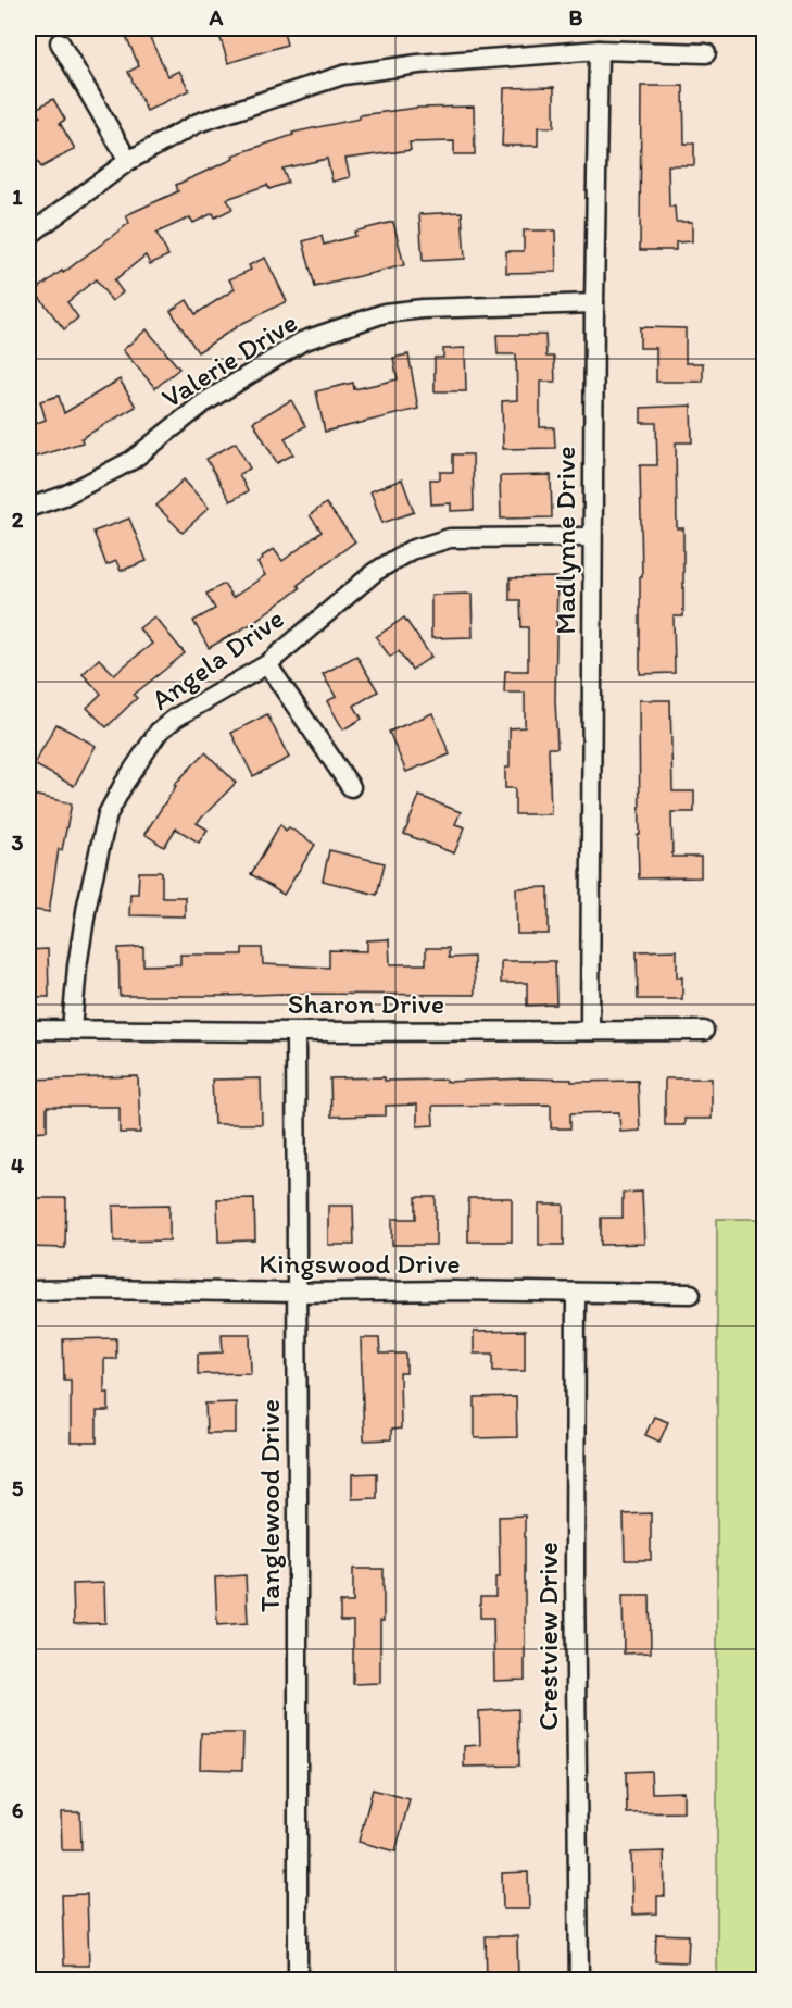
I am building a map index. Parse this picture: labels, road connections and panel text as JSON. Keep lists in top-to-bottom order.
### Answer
{
  "streets": {
    "street": [
      "Valerie Drive",
      "Madlynne Drive",
      "Angela Drive",
      "Sharon Drive",
      "Kingswood Drive",
      "Tanglewood Drive",
      "Crestview Drive"
    ]
  },
  "crossings": [
    ["Valerie Drive", "Madlynne Drive"],
    ["Madlynne Drive", "Angela Drive"],
    ["Madlynne Drive", "Sharon Drive"],
    ["Angela Drive", "Sharon Drive"],
    ["Sharon Drive", "Tanglewood Drive"],
    ["Kingswood Drive", "Tanglewood Drive"],
    ["Kingswood Drive", "Crestview Drive"]
  ],
  "grid": {
    "columns": ["A", "B"],
    "rows": [
      "1",
      "2",
      "3",
      "4",
      "5",
      "6"
    ]
  }
}
